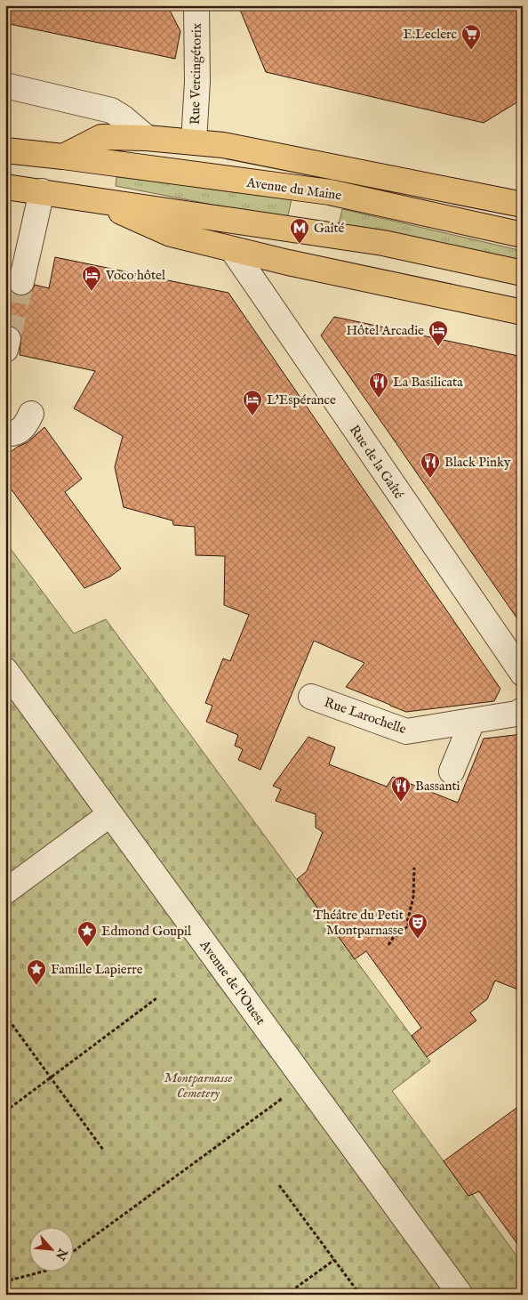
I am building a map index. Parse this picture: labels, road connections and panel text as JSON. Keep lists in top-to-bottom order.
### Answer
{
  "streets": {
    "main road": ["Avenue du Maine"],
    "street": [
      "Rue Vercingétorix",
      "Rue de la Gaîté",
      "Rue Larochelle",
      "Avenue de l'Ouest"
    ]
  },
  "crossings": [
    ["Rue Vercingétorix", "Avenue du Maine"]
  ],
  "parks": ["Montparnasse Cemetery"],
  "places": {
    "supermarket": ["E.Leclerc"],
    "metro station": ["Gaîté"],
    "hotel": ["Voco hôtel", "Hôtel Arcadie", "L'Espérance"],
    "restaurant": ["La Basilicata", "Black Pinky", "Bassanti"],
    "theatre": ["Théâtre du Petit Montparnasse"],
    "place": ["Edmond Goupil", "Famille Lapierre"]
  },
  "north": "bottom right"
}
